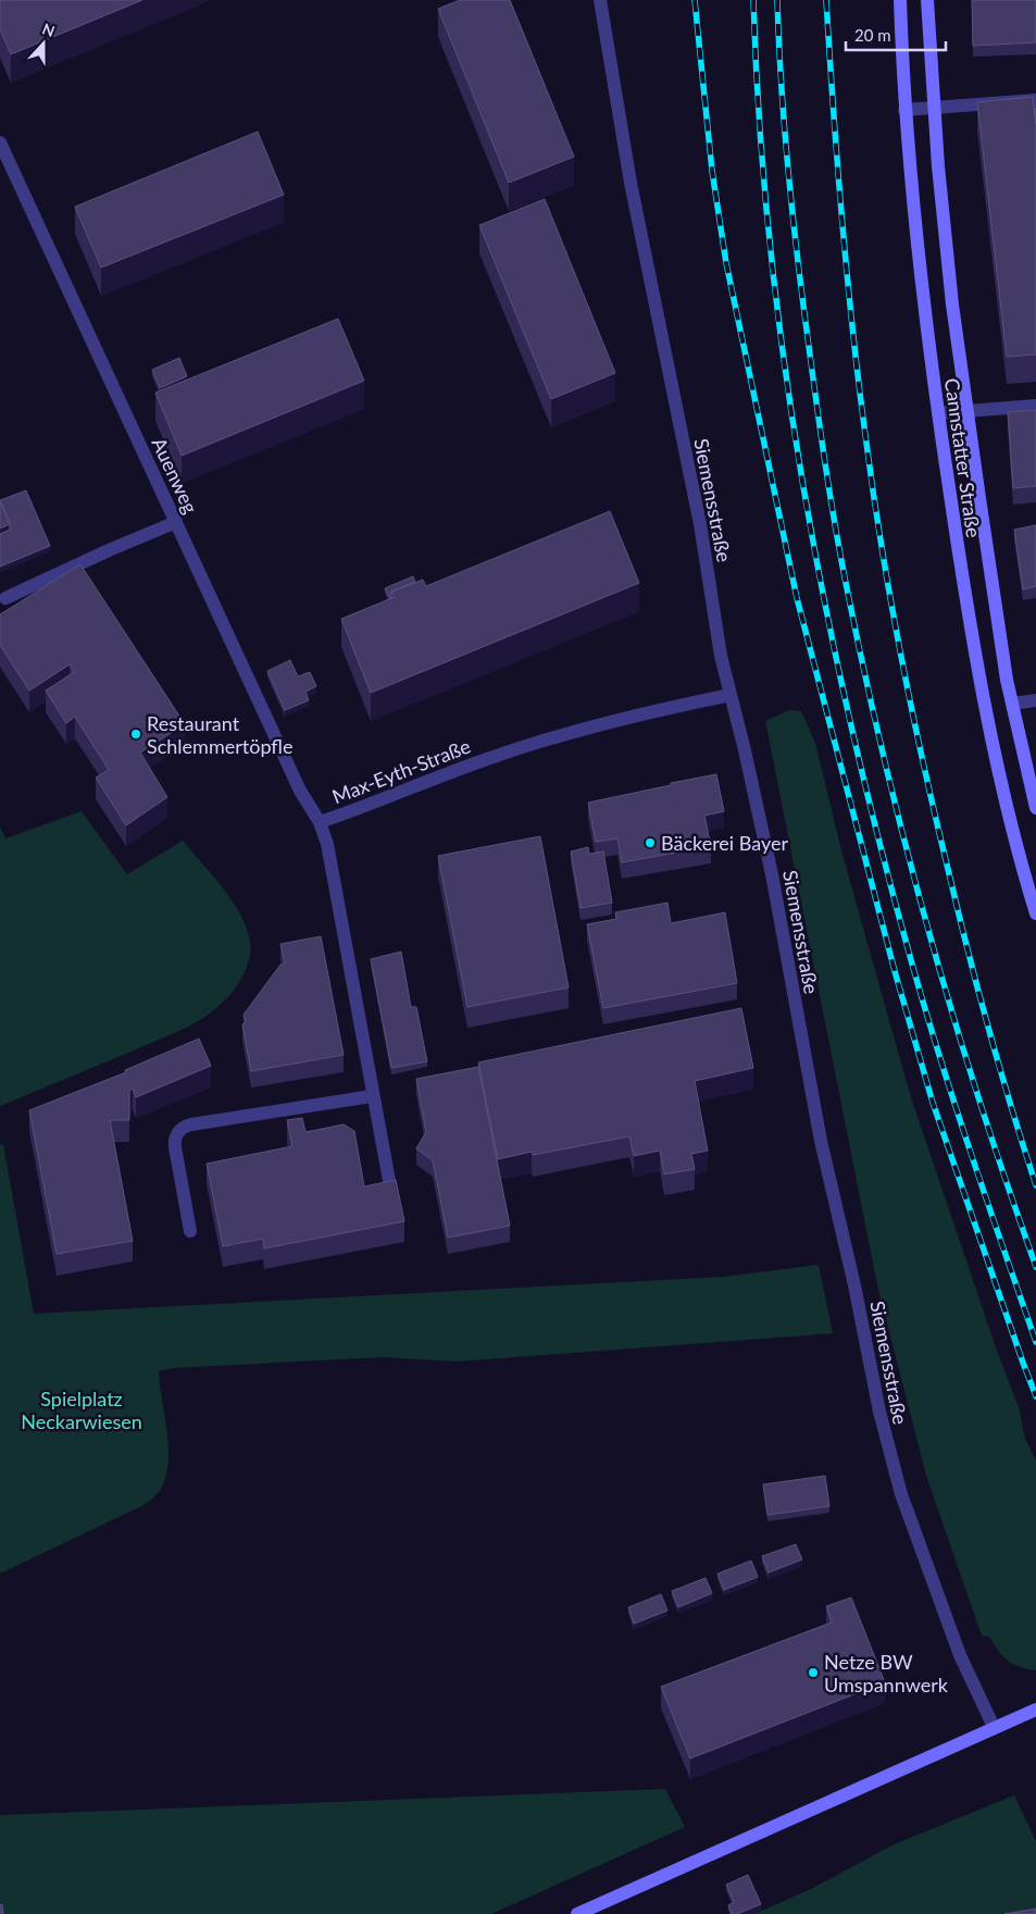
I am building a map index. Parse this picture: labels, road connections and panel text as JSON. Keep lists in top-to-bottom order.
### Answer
{
  "streets": {
    "main road": ["Cannstatter Straße"],
    "street": ["Auenweg", "Siemensstraße", "Max-Eyth-Straße"]
  },
  "crossings": [
    ["Auenweg", "Max-Eyth-Straße"],
    ["Siemensstraße", "Max-Eyth-Straße"]
  ],
  "parks": ["Spielplatz Neckarwiesen"],
  "places": ["Restaurant Schlemmertöpfle", "Bäckerei Bayer", "Netze BW Umspannwerk"],
  "scale_bar": "20 m",
  "north": "top"
}
